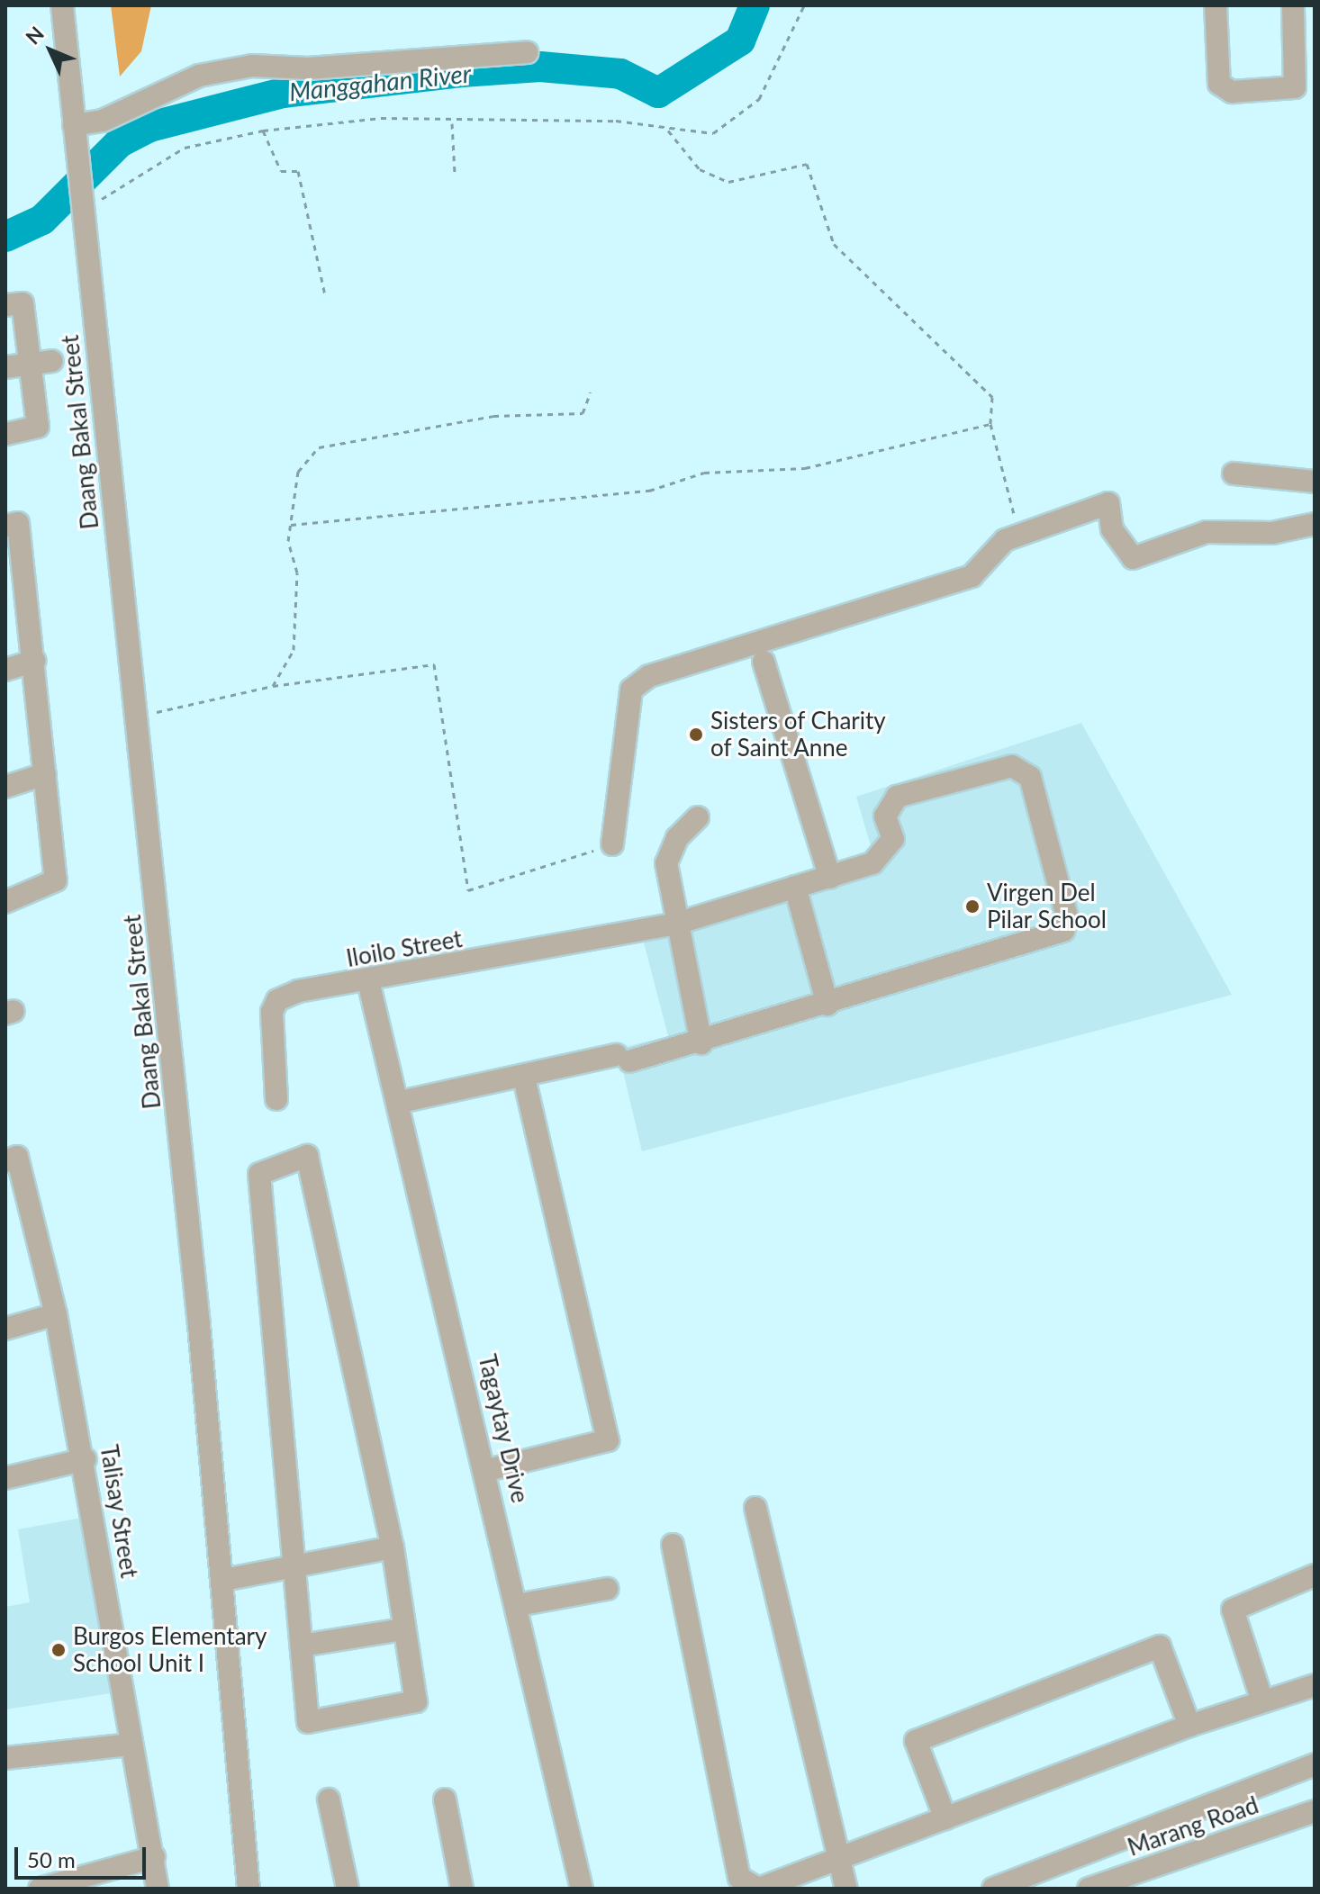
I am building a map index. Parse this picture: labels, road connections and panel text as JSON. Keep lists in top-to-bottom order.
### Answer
{
  "streets": {
    "street": [
      "Daang Bakal Street",
      "Iloilo Street",
      "Tagaytay Drive",
      "Talisay Street",
      "Marang Road"
    ]
  },
  "crossings": [
    ["Iloilo Street", "Tagaytay Drive"]
  ],
  "water": ["Manggahan River"],
  "places": ["Sisters of Charity of Saint Anne", "Virgen Del Pilar School", "Burgos Elementary School Unit I"],
  "scale_bar": "50 m",
  "north": "top left"
}
